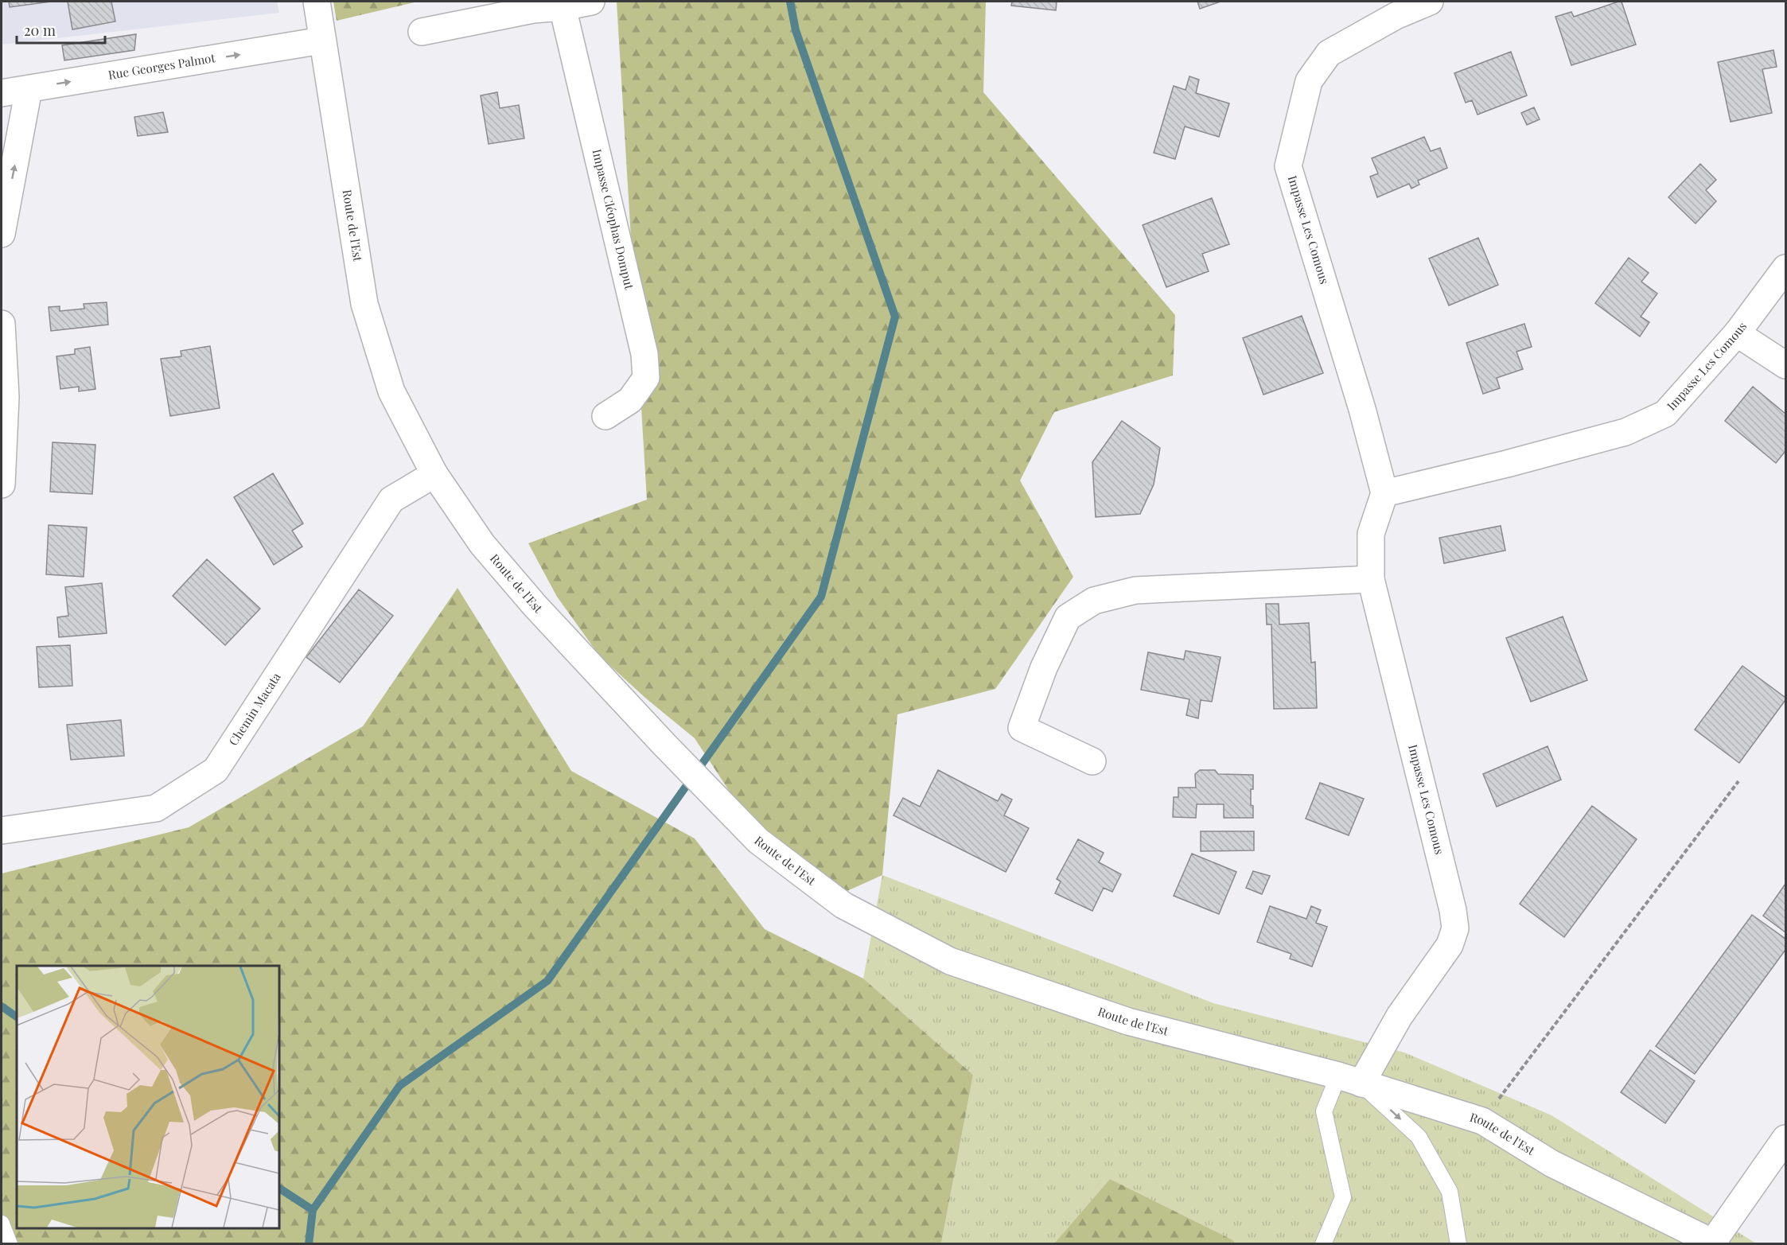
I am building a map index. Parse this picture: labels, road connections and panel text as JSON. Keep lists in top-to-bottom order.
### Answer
{
  "streets": {
    "street": [
      "Rue Georges Palmot",
      "Impasse Cléophas Domput",
      "Route de l'Est",
      "Impasse Les Comous",
      "Chemin Macata"
    ]
  },
  "crossings": [
    ["Rue Georges Palmot", "Route de l'Est"],
    ["Route de l'Est", "Impasse Les Comous"],
    ["Route de l'Est", "Chemin Macata"]
  ],
  "one_way": ["Rue Georges Palmot"],
  "scale_bar": "20 m"
}
